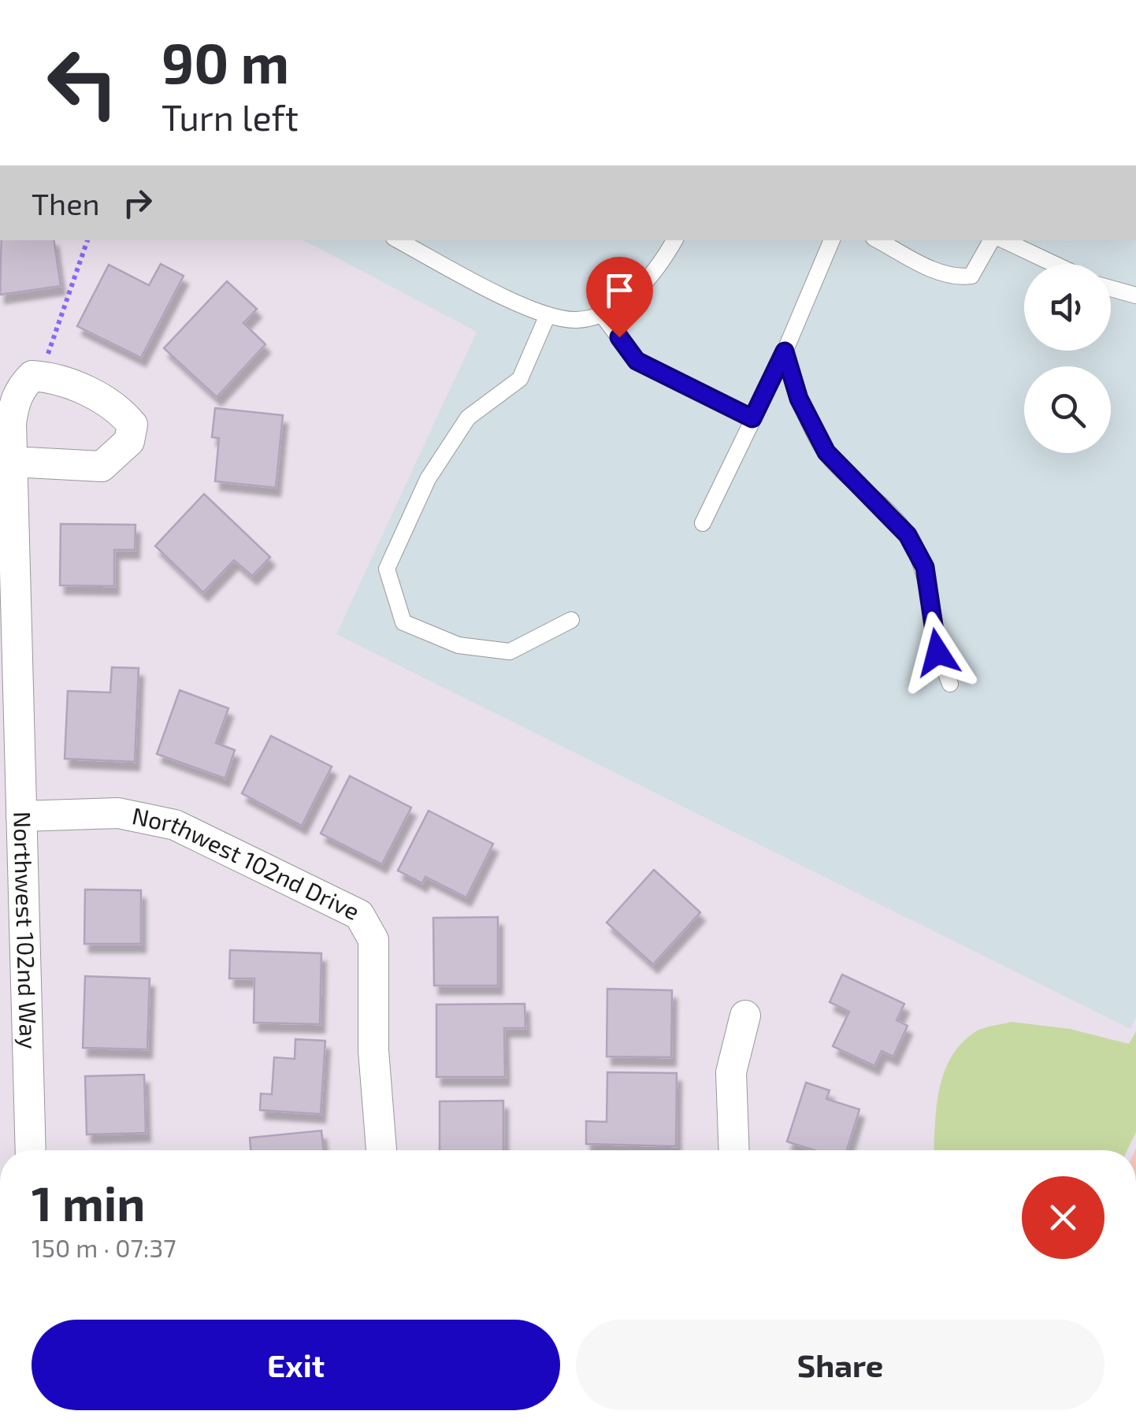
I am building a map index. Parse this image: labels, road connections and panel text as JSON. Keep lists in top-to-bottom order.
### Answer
{
  "streets": {
    "street": ["Northwest 102nd Drive", "Northwest 102nd Way"]
  },
  "crossings": [
    ["Northwest 102nd Drive", "Northwest 102nd Way"]
  ],
  "page": {
    "turn": ["90 m", "Turn left"],
    "then": "Then",
    "heading": ["1 min", "150 m · 07:37"],
    "buttons": ["Exit", "Share"]
  }
}
